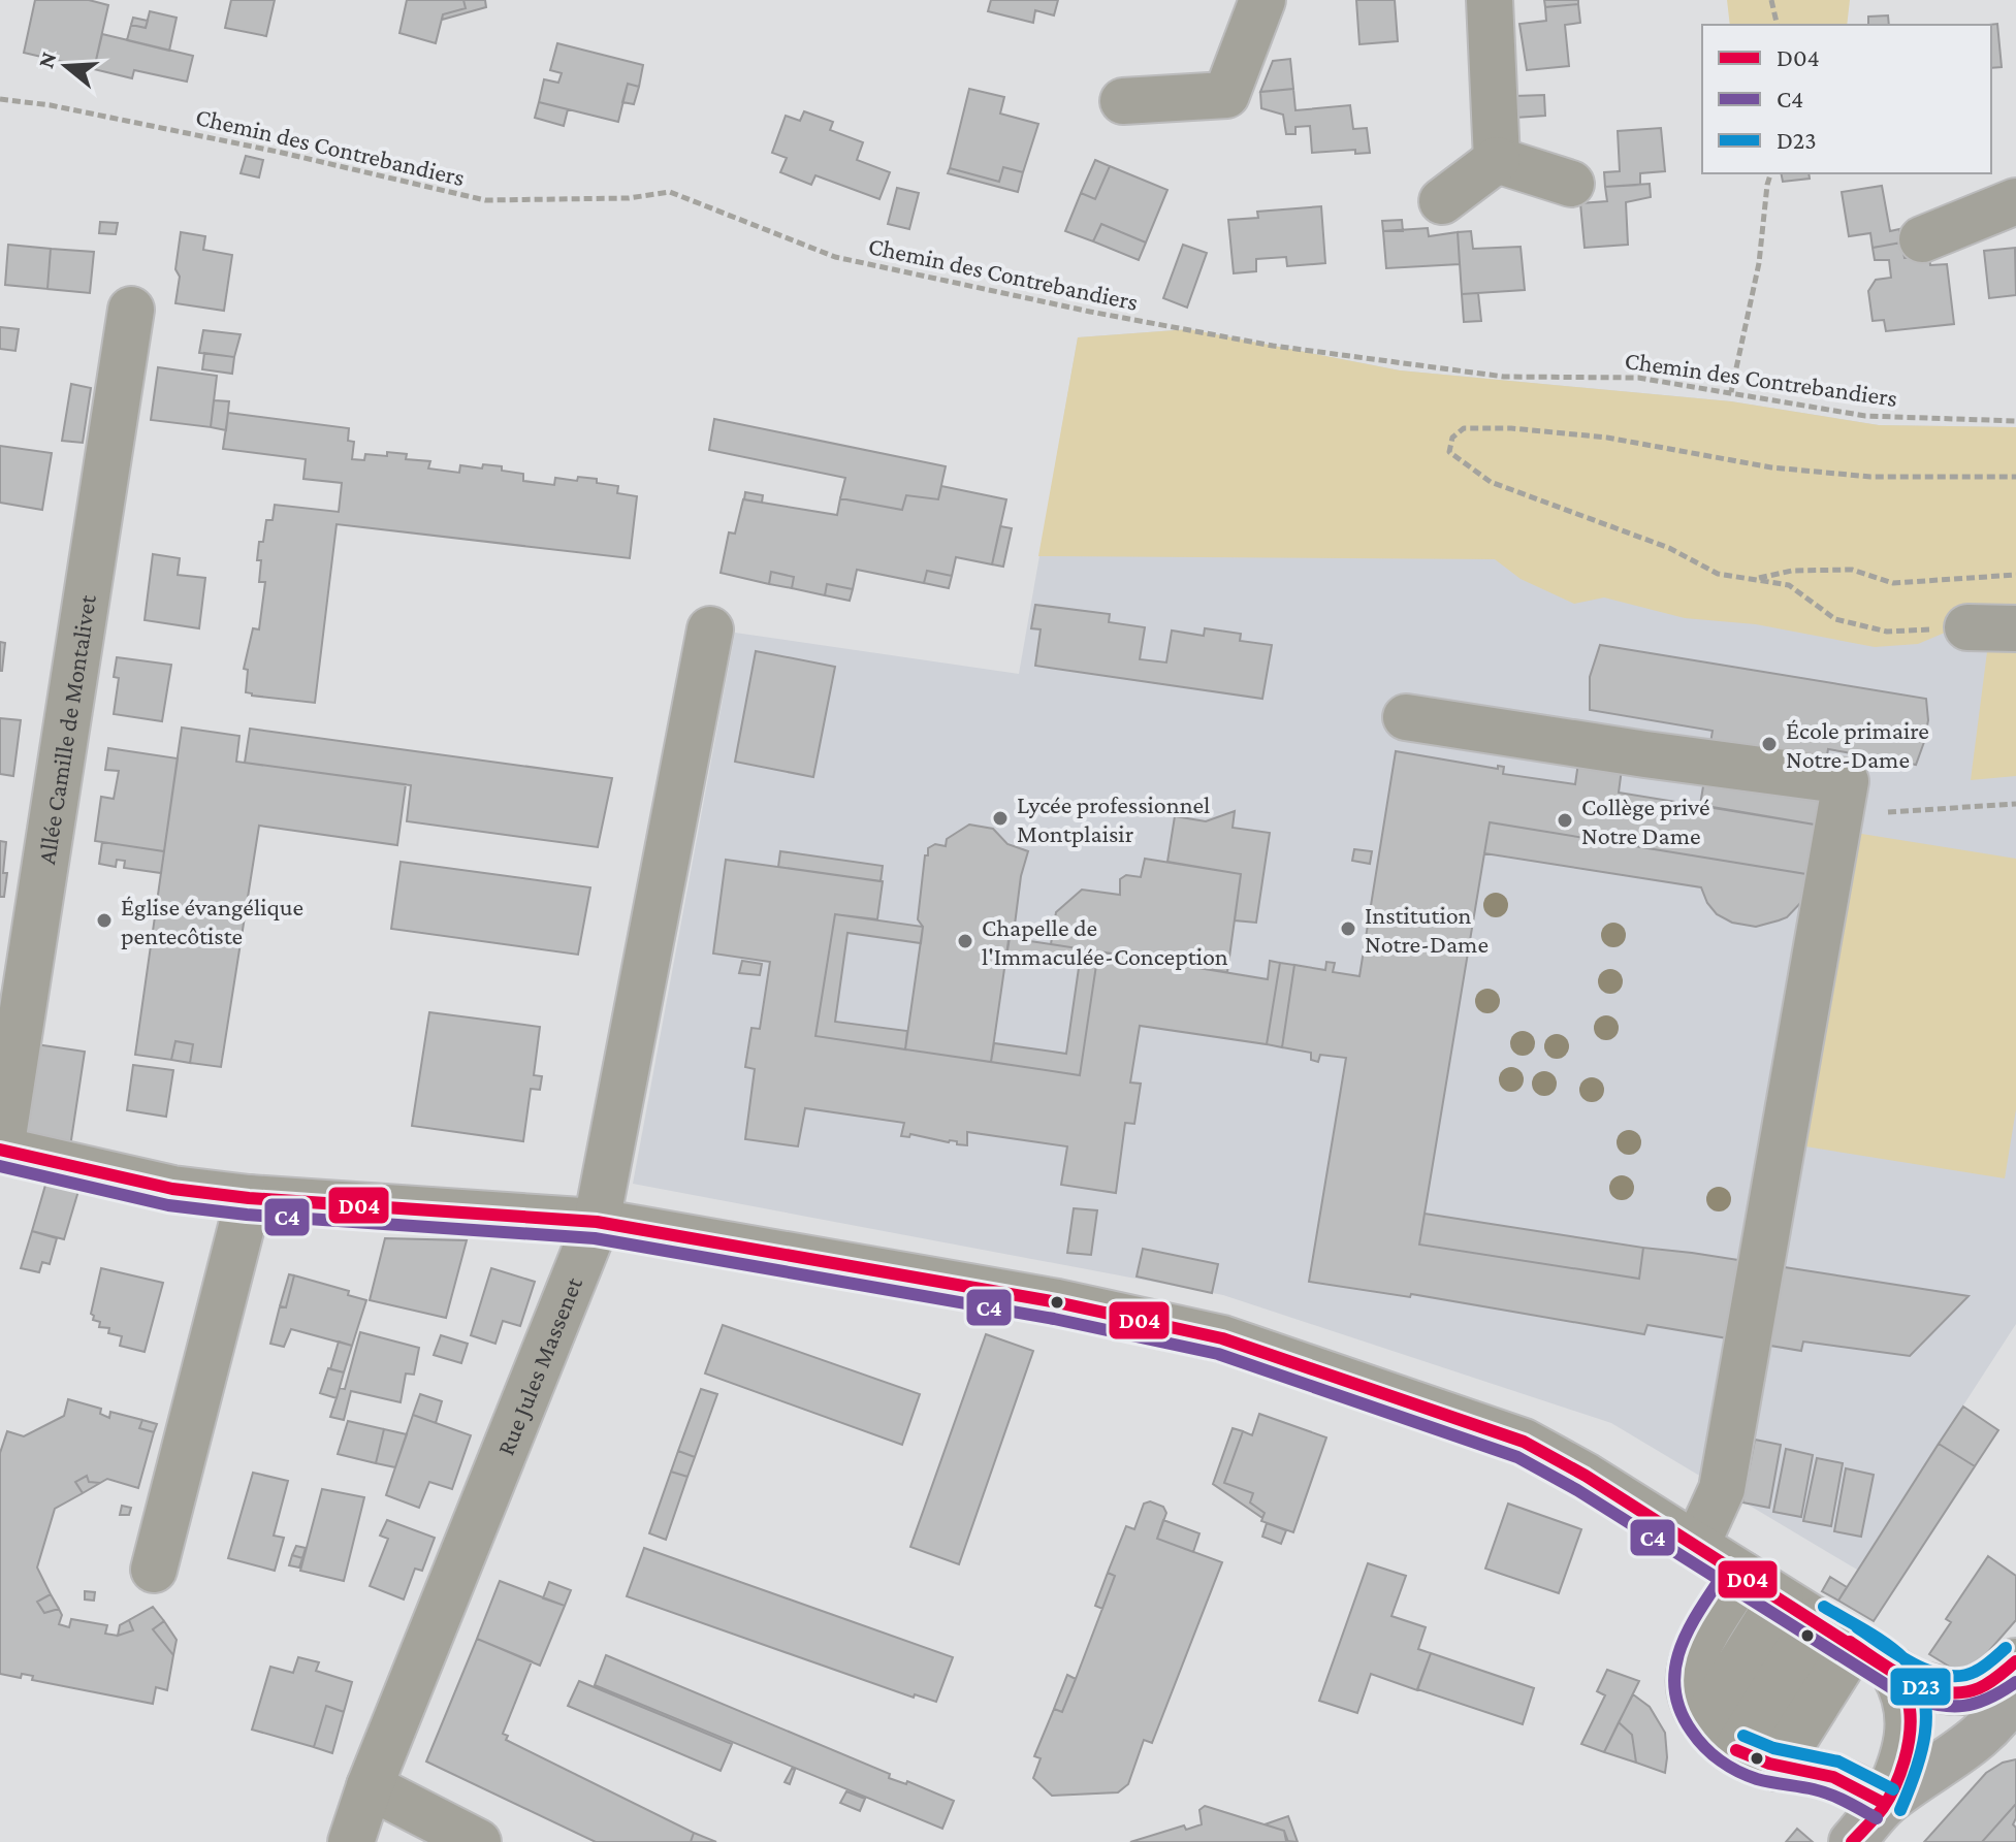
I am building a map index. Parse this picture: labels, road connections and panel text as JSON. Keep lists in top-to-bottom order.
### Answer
{
  "streets": {
    "street": ["Allée Camille de Montalivet", "Rue Jules Massenet"],
    "path": ["Chemin des Contrebandiers"]
  },
  "places": [
    "École primaire Notre-Dame",
    "Lycée professionnel Montplaisir",
    "Collège privé Notre Dame",
    "Église évangélique pentecôtiste",
    "Institution Notre-Dame",
    "Chapelle de l'Immaculée-Conception"
  ],
  "lines": ["transit line D04", "transit line C4", "transit line D23"],
  "legend": ["D04", "C4", "D23"],
  "north": "left"
}
